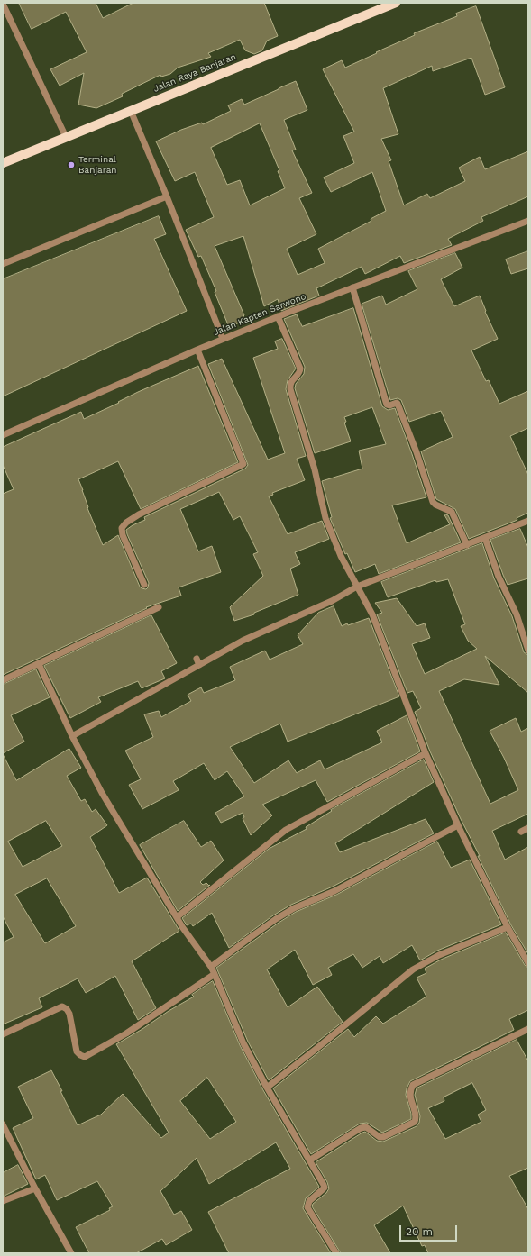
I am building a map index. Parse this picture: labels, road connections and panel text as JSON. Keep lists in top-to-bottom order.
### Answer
{
  "streets": {
    "main road": ["Jalan Raya Banjaran"],
    "street": ["Jalan Kapten Sarwono"]
  },
  "places": ["Terminal Banjaran"],
  "scale_bar": "20 m"
}
